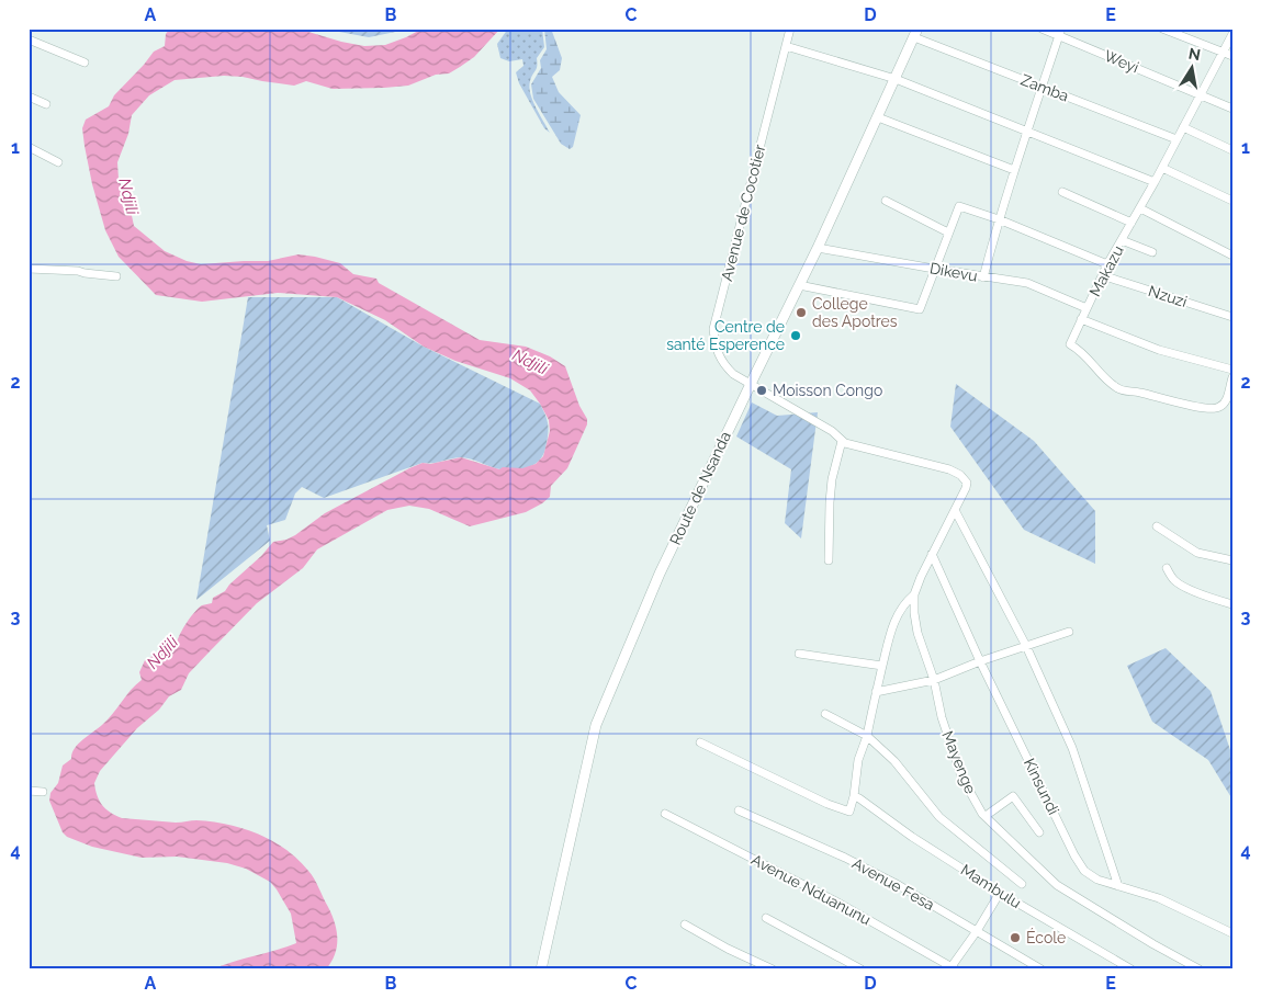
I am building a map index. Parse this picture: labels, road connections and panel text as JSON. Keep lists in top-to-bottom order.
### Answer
{
  "streets": {
    "street": [
      "Weyi",
      "Zamba",
      "Avenue de Cocotier",
      "Makazu",
      "Dikevu",
      "Nzuzi",
      "Route de Nsanda",
      "Mayenge",
      "Kinsundi",
      "Avenue Fesa",
      "Mambulu",
      "Avenue Nduanunu"
    ]
  },
  "crossings": [
    ["Weyi", "Makazu"],
    ["Zamba", "Makazu"],
    ["Zamba", "Route de Nsanda"],
    ["Avenue de Cocotier", "Route de Nsanda"],
    ["Avenue de Cocotier", "Mayenge"],
    ["Makazu", "Dikevu"],
    ["Makazu", "Nzuzi"],
    ["Dikevu", "Route de Nsanda"],
    ["Mayenge", "Kinsundi"]
  ],
  "water": ["Ndjili"],
  "places": [
    "College des Apotres",
    "Centre de santé Esperence",
    "Moisson Congo",
    "École"
  ],
  "north": "top",
  "grid": {
    "columns": [
      "A",
      "B",
      "C",
      "D",
      "E"
    ],
    "rows": [
      "1",
      "2",
      "3",
      "4"
    ]
  }
}
